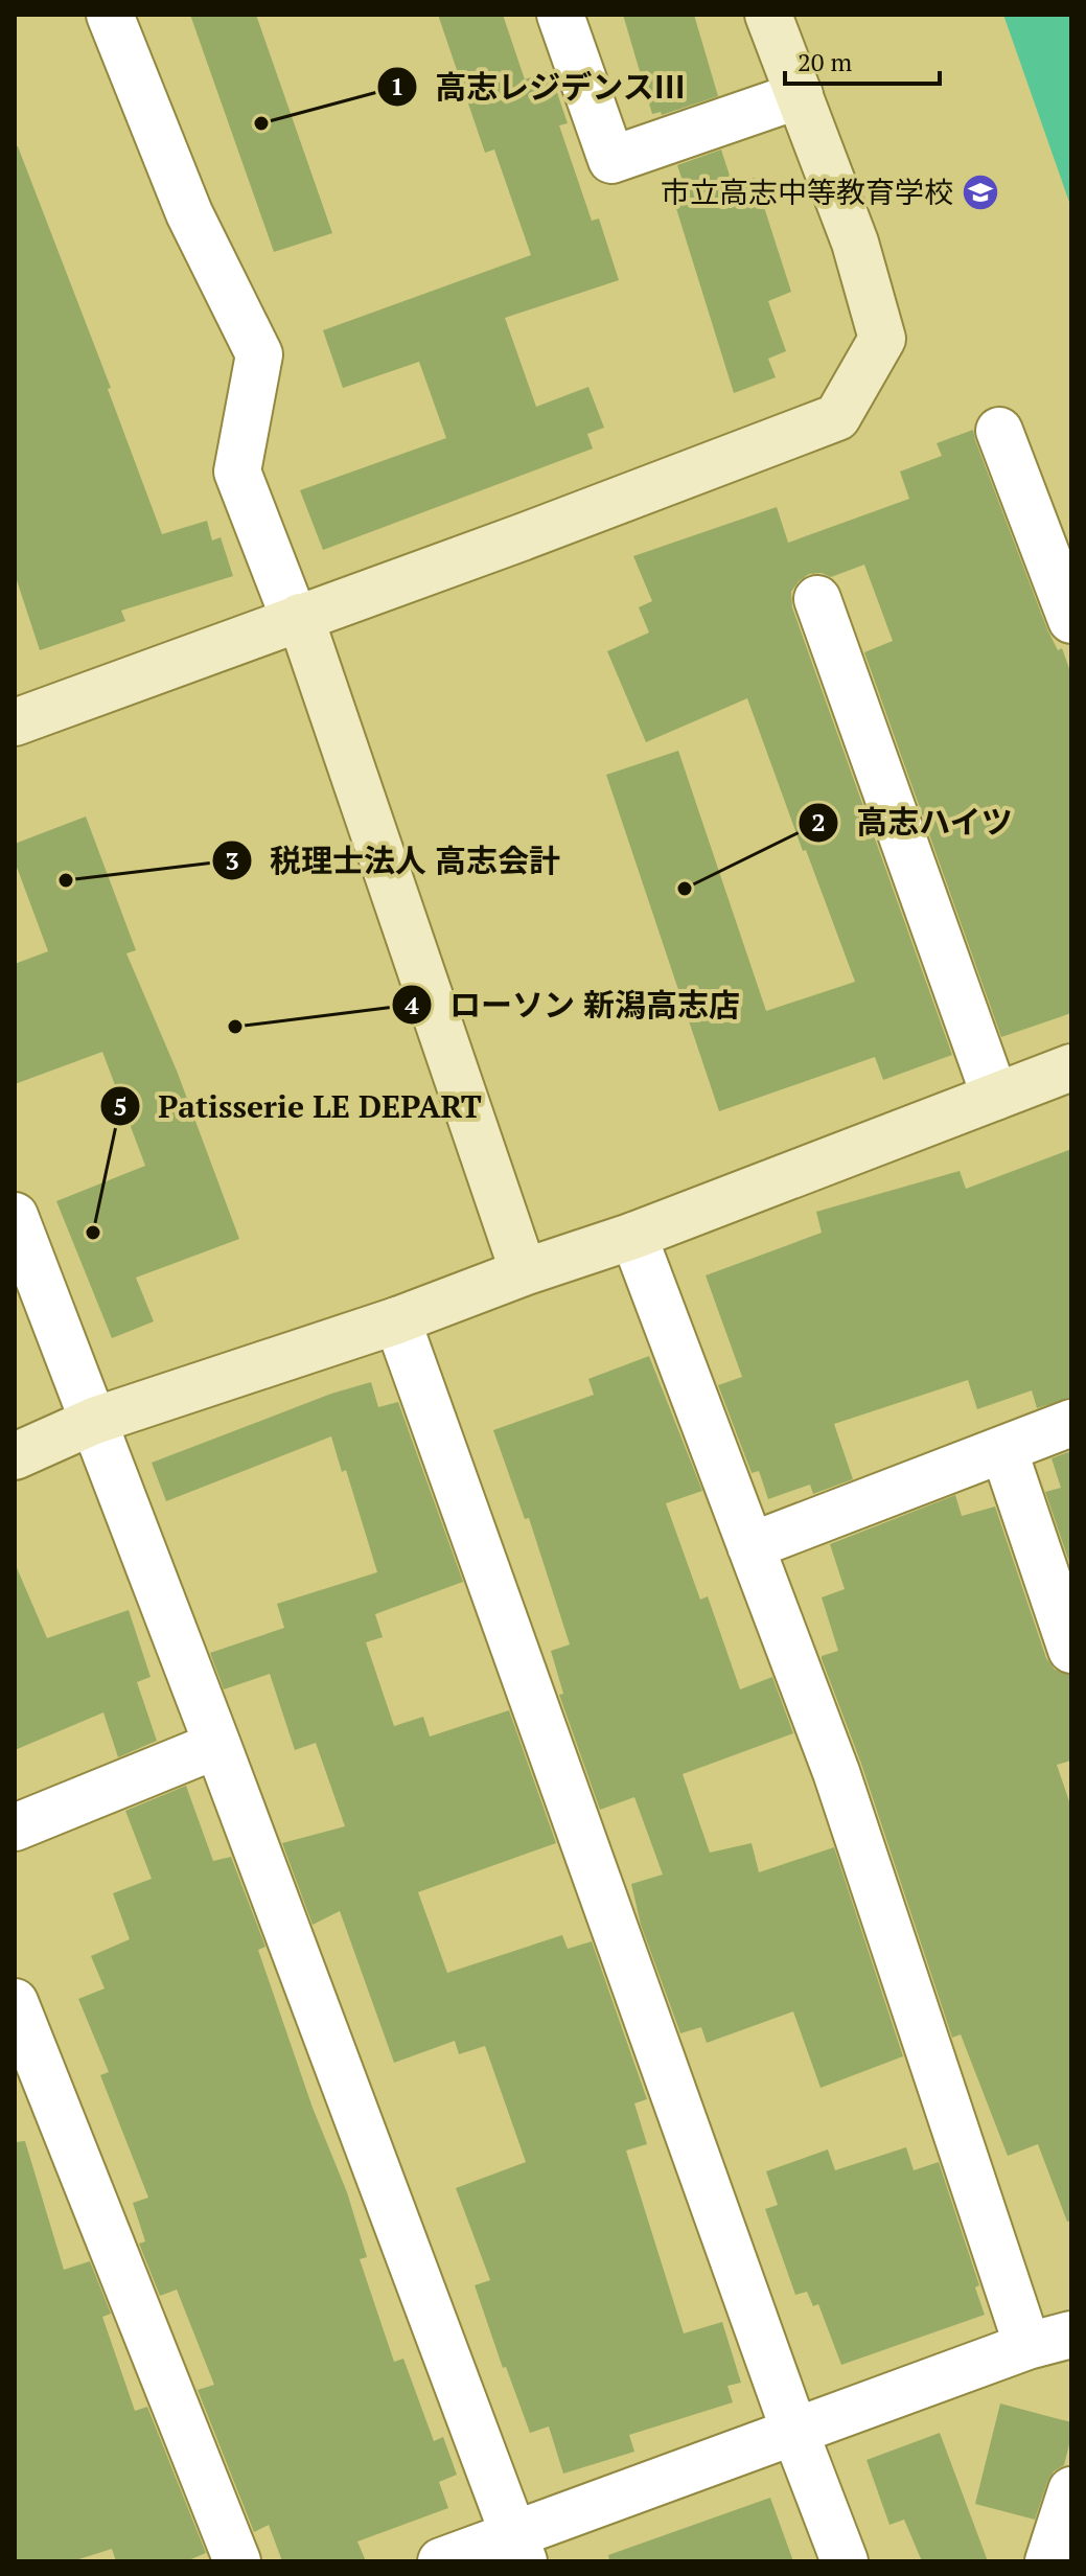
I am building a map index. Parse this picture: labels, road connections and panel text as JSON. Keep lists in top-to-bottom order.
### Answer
{
  "places": {
    "other": [
      "高志レジデンスⅢ",
      "税理士法人 高志会計",
      "高志ハイツ",
      "ローソン 新潟高志店",
      "Patisserie LE DEPART"
    ],
    "school or university": ["市立高志中等教育学校"]
  },
  "scale_bar": "20 m"
}
